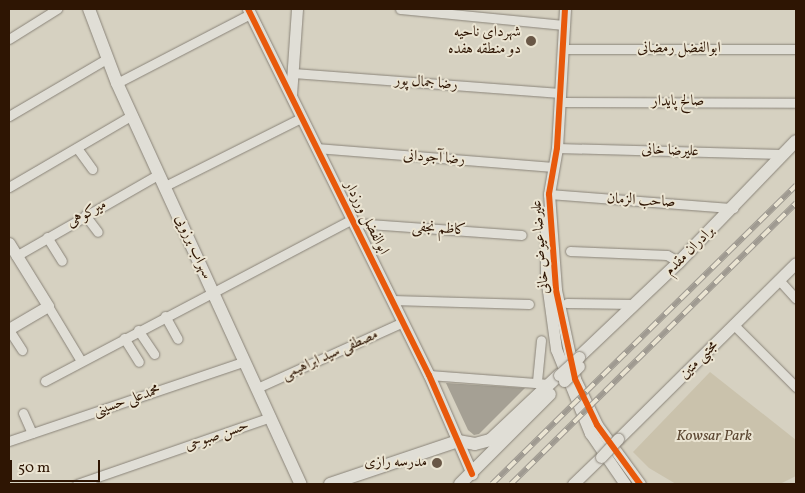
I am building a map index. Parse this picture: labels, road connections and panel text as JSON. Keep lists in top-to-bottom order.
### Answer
{
  "streets": {
    "main road": ["سهراب برزویی", "برادران مقدم"],
    "street": [
      "ابوالفضل رمضانی",
      "رضا جمال پور",
      "صالح پایدار",
      "علیرضا خانی",
      "رضا آجودانی",
      "صاحب الزمان",
      "میرکوهی",
      "ابوالفضل ورزدار",
      "کاظم نجفی",
      "علیرضا عیوض خانی",
      "مصطفی سید ابراهیمی",
      "مجتبی متین",
      "محمدعلی حسینی",
      "حسن صبوحی"
    ]
  },
  "crossings": [
    ["ابوالفضل رمضانی", "علیرضا عیوض خانی"],
    ["رضا جمال پور", "صالح پایدار"],
    ["رضا جمال پور", "علیرضا عیوض خانی"],
    ["صالح پایدار", "علیرضا عیوض خانی"],
    ["علیرضا خانی", "علیرضا عیوض خانی"],
    ["علیرضا خانی", "برادران مقدم"],
    ["رضا آجودانی", "ابوالفضل ورزدار"],
    ["رضا آجودانی", "علیرضا عیوض خانی"],
    ["صاحب الزمان", "علیرضا عیوض خانی"],
    ["صاحب الزمان", "برادران مقدم"],
    ["میرکوهی", "سهراب برزویی"],
    ["ابوالفضل ورزدار", "کاظم نجفی"],
    ["ابوالفضل ورزدار", "مصطفی سید ابراهیمی"],
    ["سهراب برزویی", "مصطفی سید ابراهیمی"],
    ["سهراب برزویی", "محمدعلی حسینی"],
    ["سهراب برزویی", "حسن صبوحی"]
  ],
  "parks": ["Kowsar Park"],
  "places": ["شهردای ناحیه دو منطقه هفده", "مدرسه رازی"],
  "scale_bar": "50 m"
}
